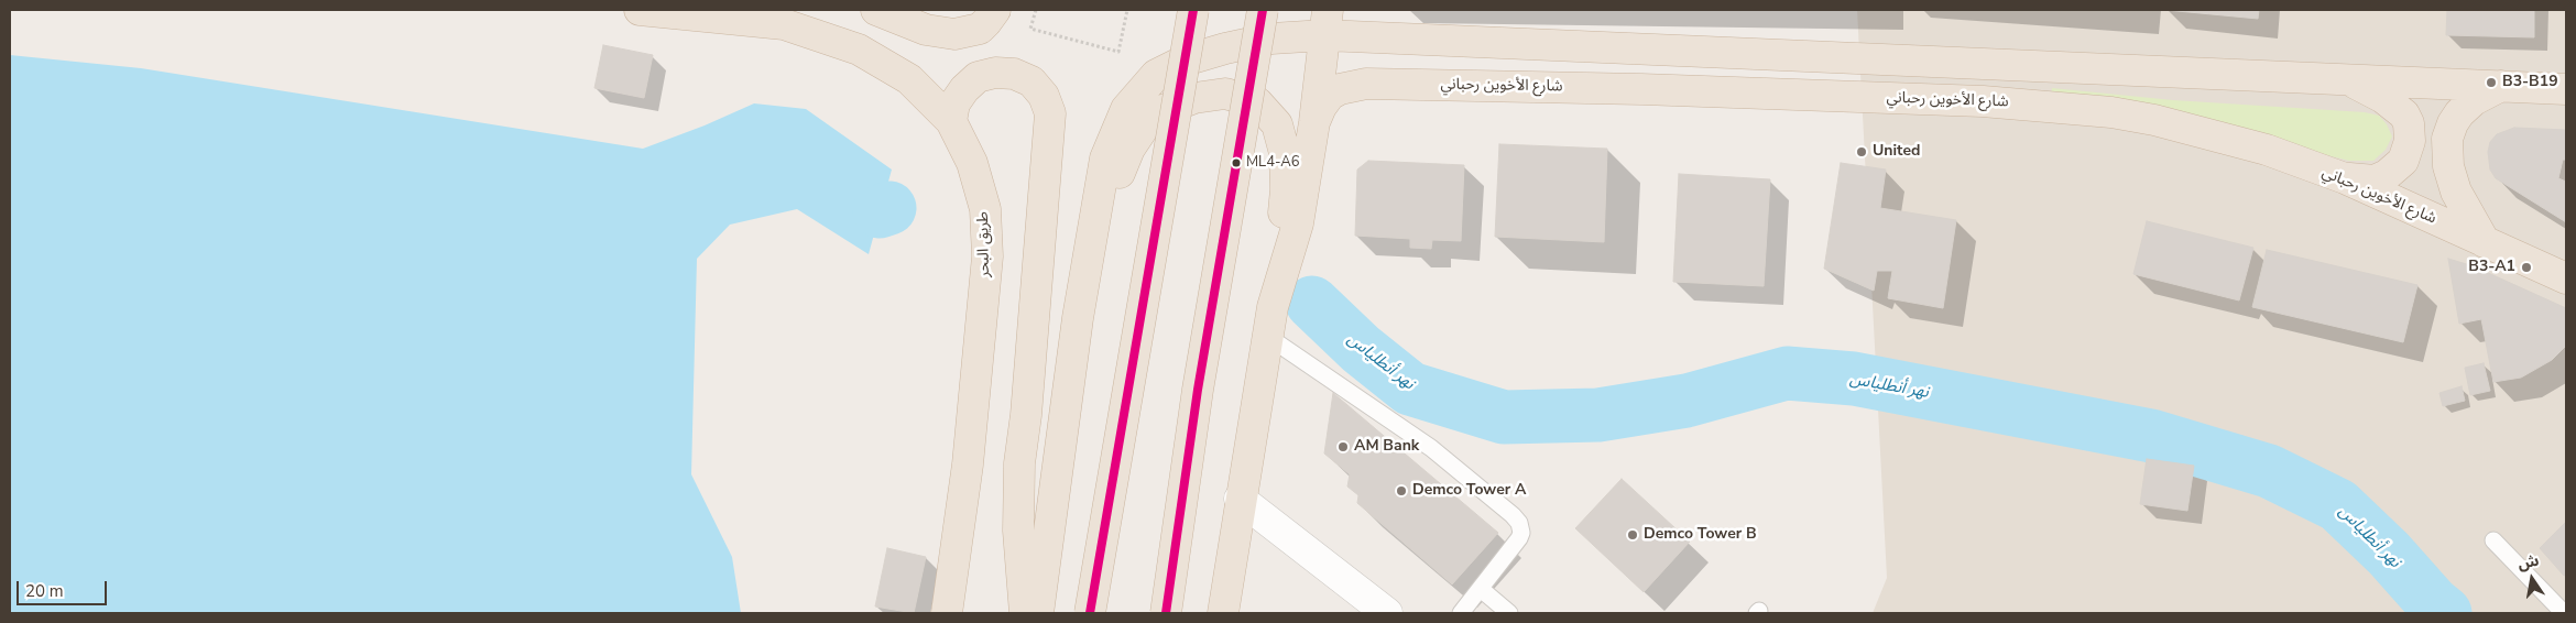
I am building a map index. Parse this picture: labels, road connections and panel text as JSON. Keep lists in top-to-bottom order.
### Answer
{
  "streets": {
    "highway": ["شارع الأخوين رحباني", "طريق البحر"]
  },
  "water": ["نهر أنطلياس"],
  "places": [
    "B3-B19",
    "United",
    "ML4-A6",
    "B3-A1",
    "AM Bank",
    "Demco Tower A",
    "Demco Tower B"
  ],
  "scale_bar": "20 m",
  "north": "top"
}
